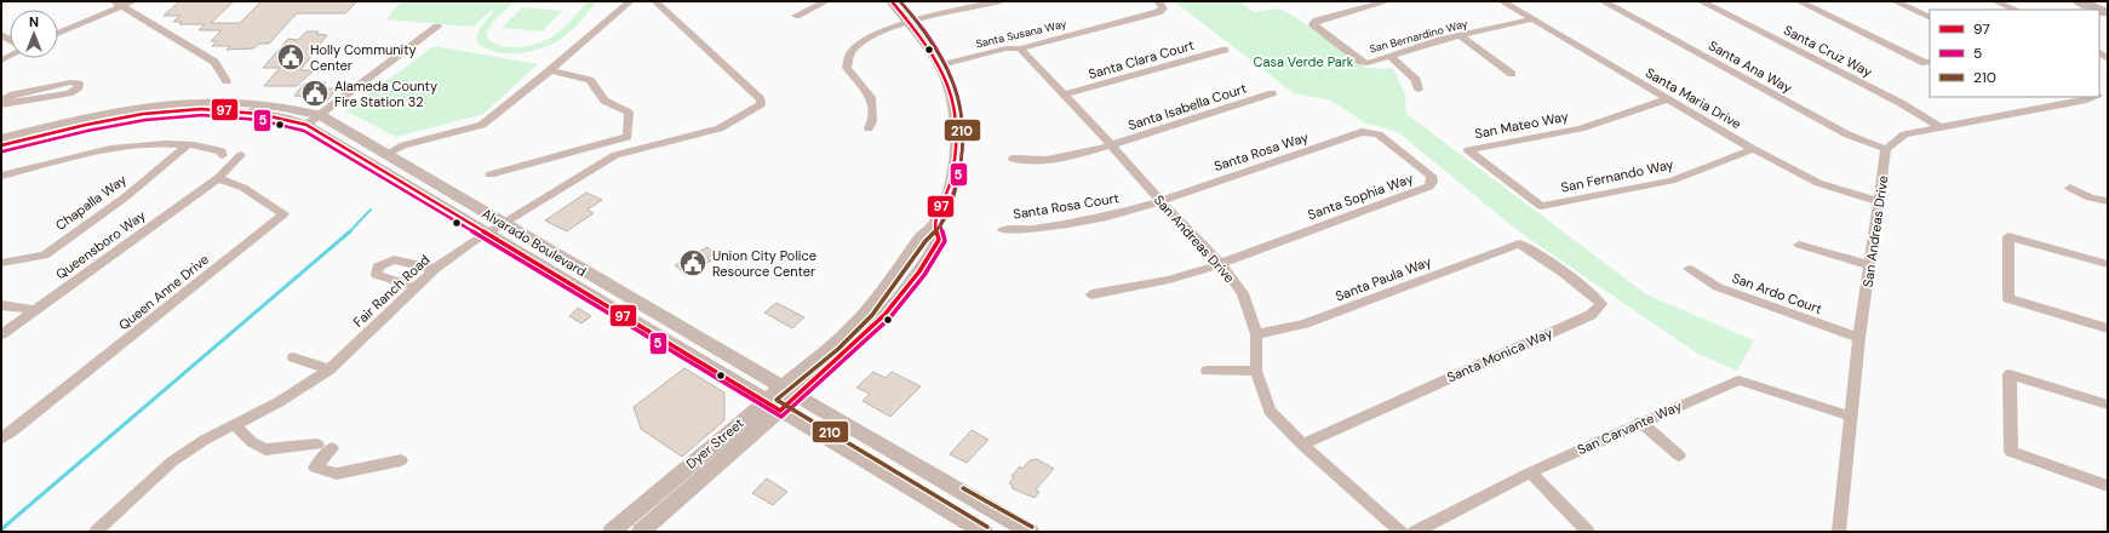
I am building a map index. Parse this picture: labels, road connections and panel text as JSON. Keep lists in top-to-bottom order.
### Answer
{
  "streets": {
    "main road": ["Alvarado Boulevard", "Dyer Street"],
    "street": [
      "Santa Susana Way",
      "San Bernardino Way",
      "Santa Cruz Way",
      "Santa Clara Court",
      "Santa Ana Way",
      "Santa Maria Drive",
      "Santa Isabella Court",
      "San Mateo Way",
      "Santa Rosa Way",
      "San Fernando Way",
      "Santa Sophia Way",
      "Chapalla Way",
      "Santa Rosa Court",
      "San Andreas Drive",
      "Queensboro Way",
      "Santa Paula Way",
      "Fair Ranch Road",
      "Queen Anne Drive",
      "San Ardo Court",
      "Santa Monica Way",
      "San Carvante Way"
    ]
  },
  "crossings": [
    ["Santa Susana Way", "San Andreas Drive"],
    ["Santa Susana Way", "Dyer Street"],
    ["San Bernardino Way", "Santa Maria Drive"],
    ["Santa Clara Court", "San Andreas Drive"],
    ["Santa Ana Way", "San Andreas Drive"],
    ["Santa Maria Drive", "San Mateo Way"],
    ["Santa Maria Drive", "San Fernando Way"],
    ["Santa Maria Drive", "San Andreas Drive"],
    ["Santa Isabella Court", "San Andreas Drive"],
    ["San Mateo Way", "San Fernando Way"],
    ["Santa Rosa Way", "Santa Sophia Way"],
    ["Santa Rosa Way", "Santa Rosa Court"],
    ["Santa Rosa Way", "San Andreas Drive"],
    ["Santa Sophia Way", "San Andreas Drive"],
    ["Chapalla Way", "Queensboro Way"],
    ["Santa Rosa Court", "San Andreas Drive"],
    ["San Andreas Drive", "Santa Paula Way"],
    ["San Andreas Drive", "San Ardo Court"],
    ["San Andreas Drive", "Santa Monica Way"],
    ["San Andreas Drive", "San Carvante Way"],
    ["Alvarado Boulevard", "Fair Ranch Road"],
    ["Alvarado Boulevard", "Dyer Street"],
    ["Queensboro Way", "Queen Anne Drive"],
    ["Santa Paula Way", "Santa Monica Way"]
  ],
  "parks": ["Casa Verde Park"],
  "places": {
    "public building": ["Holly Community Center", "Alameda County Fire Station 32", "Union City Police Resource Center"]
  },
  "lines": ["transit line 97", "transit line 5", "transit line 210"],
  "legend": ["97", "5", "210"],
  "north": "top"
}
